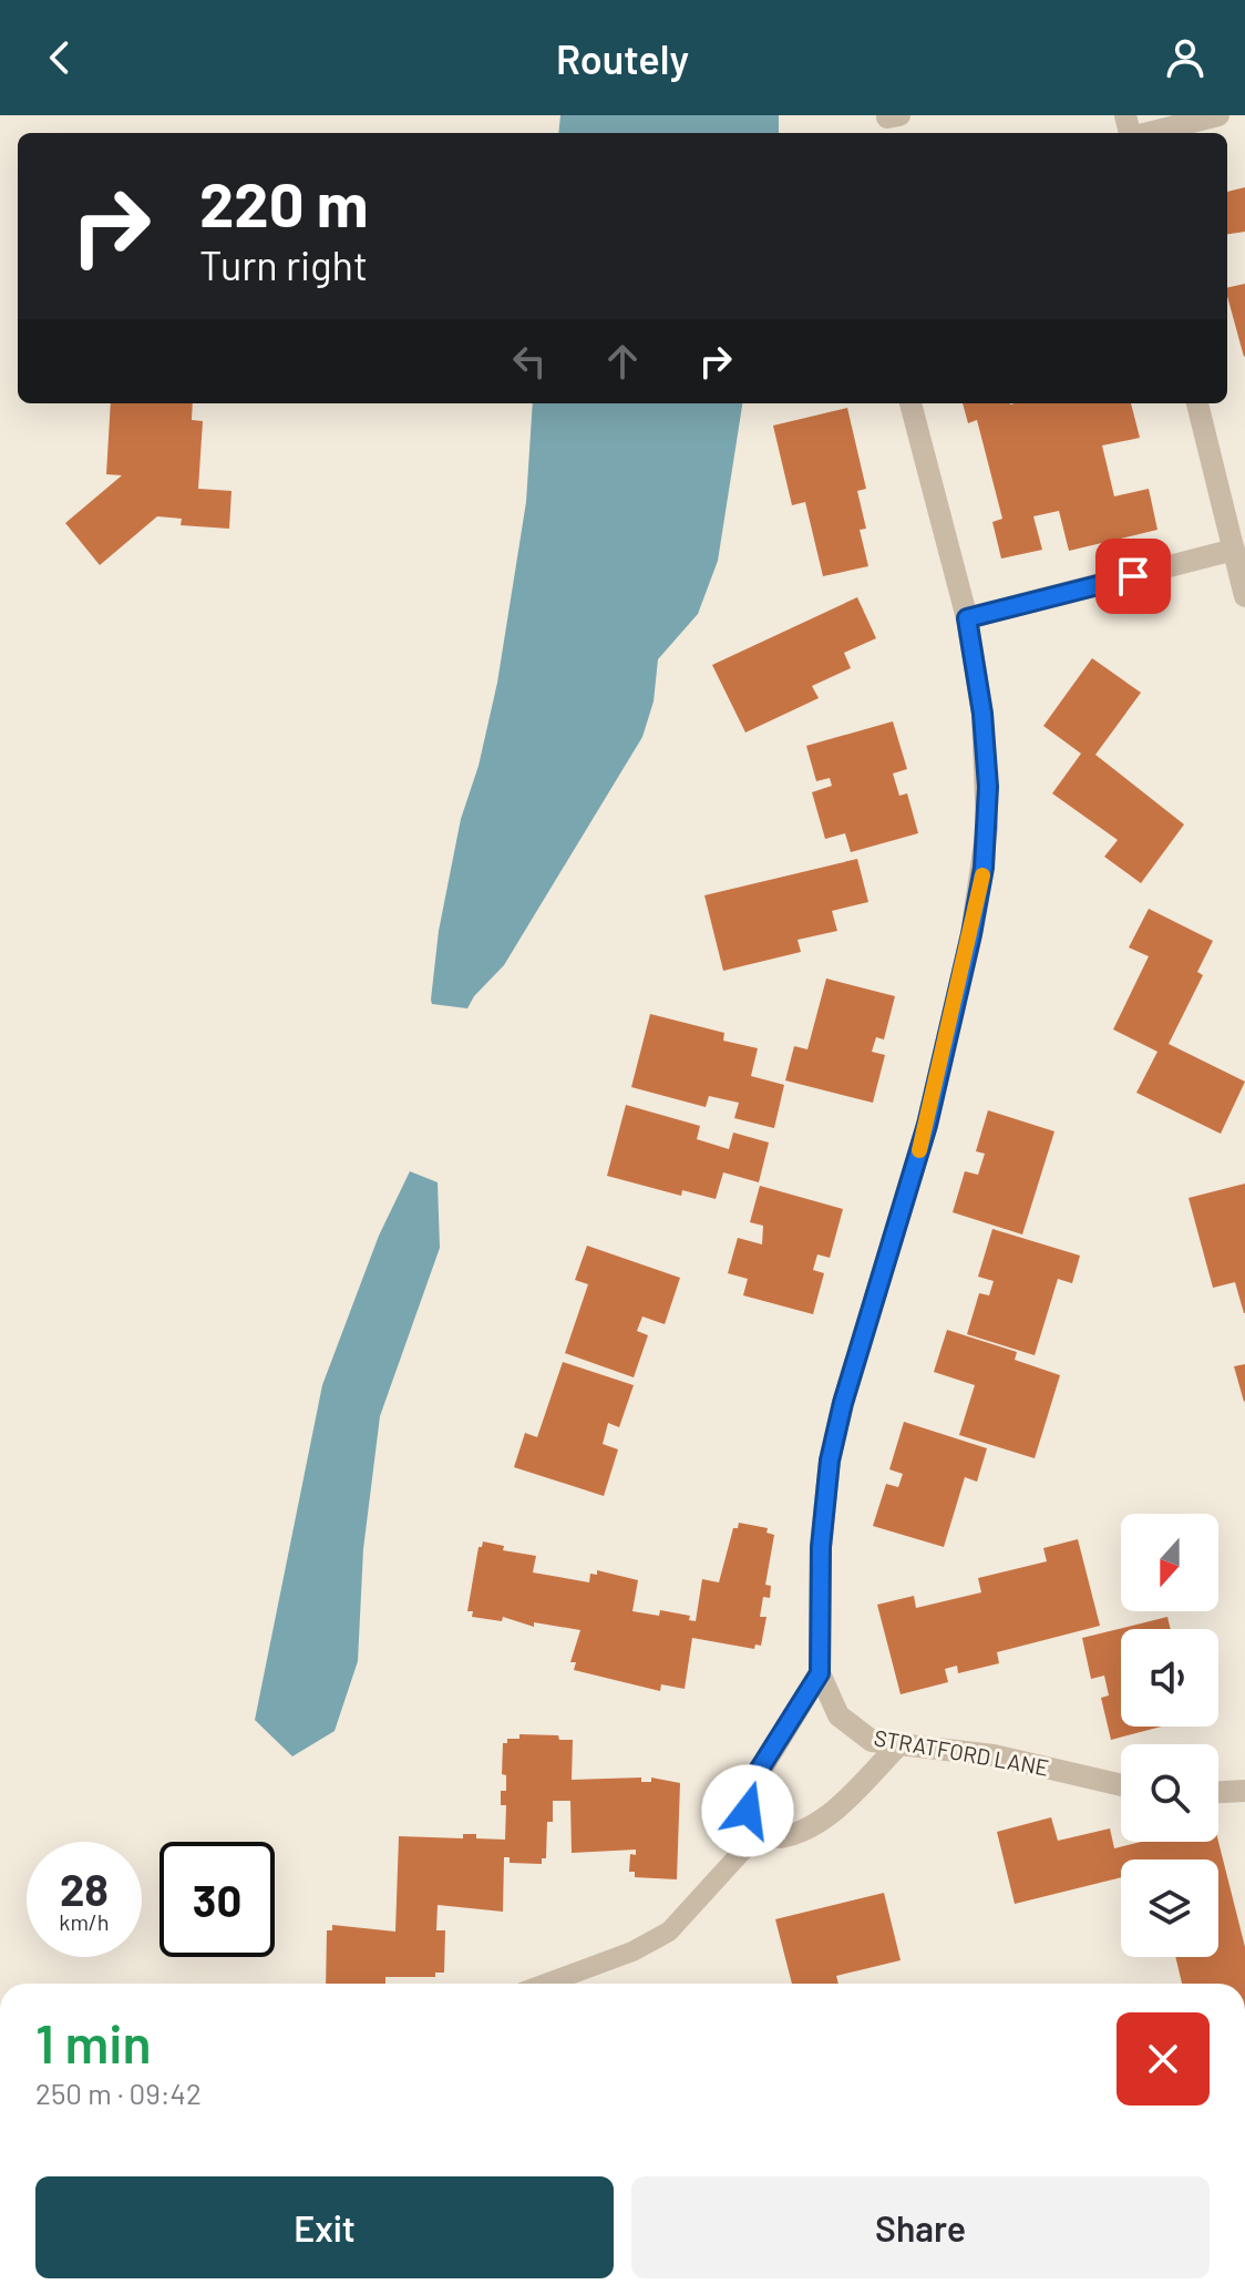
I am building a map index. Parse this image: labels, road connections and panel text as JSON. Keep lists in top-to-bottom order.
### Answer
{
  "streets": {
    "street": ["STRATFORD LANE"]
  },
  "north": "bottom",
  "page": {
    "header": "Routely",
    "turn": ["220 m", "Turn right"],
    "speed": "28 km/h",
    "limit": "30",
    "heading": ["1 min", "250 m · 09:42"],
    "buttons": ["Exit", "Share"]
  }
}
